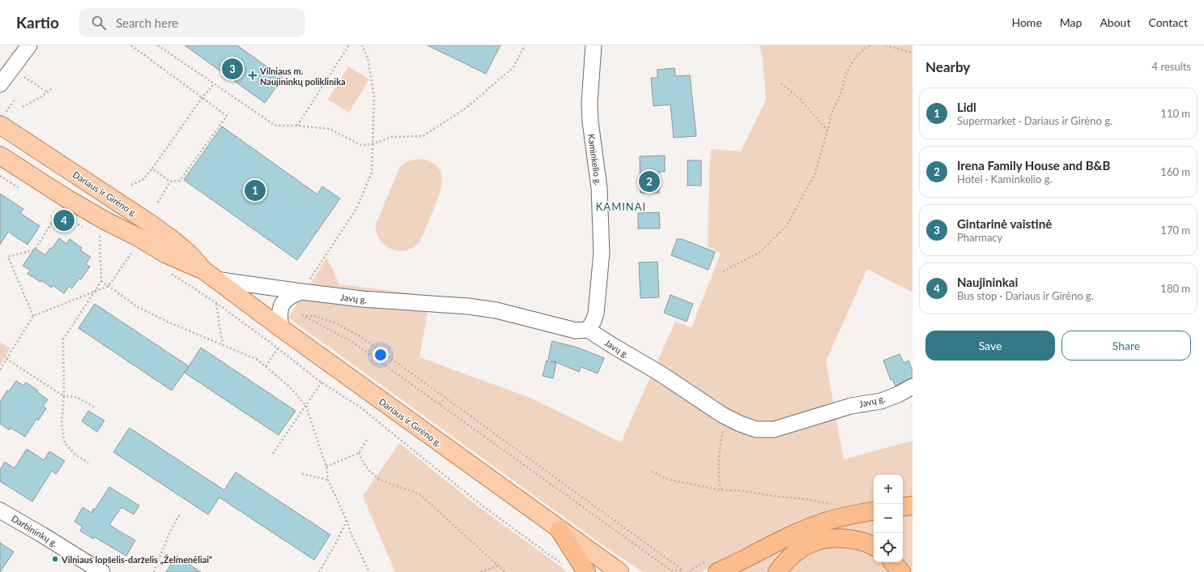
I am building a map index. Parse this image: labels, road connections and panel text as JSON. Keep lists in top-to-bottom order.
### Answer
{
  "streets": {
    "main road": ["Dariaus ir Girėno g."],
    "street": ["Kaminkelio g.", "Javų g.", "Darbininkų g."]
  },
  "crossings": [
    ["Kaminkelio g.", "Javų g."],
    ["Dariaus ir Girėno g.", "Javų g."]
  ],
  "districts": ["KAMINAI"],
  "places": {
    "health": ["Vilniaus m. Naujininkų poliklinika"],
    "other": ["Vilniaus lopšelis-darželis „Želmenėliai“"]
  },
  "page": {
    "header": "Kartio",
    "search": "Search here",
    "nav": [
      "Home",
      "Map",
      "About",
      "Contact"
    ],
    "heading": ["Nearby", "4 results"],
    "pins": [
      "3",
      "2",
      "1",
      "4"
    ],
    "list": [
      {
        "mark": "1",
        "name": "Lidl",
        "note": "Supermarket · Dariaus ir Girėno g.",
        "value": "110 m"
      },
      {
        "mark": "2",
        "name": "Irena Family House and B&B",
        "note": "Hotel · Kaminkelio g.",
        "value": "160 m"
      },
      {
        "mark": "3",
        "name": "Gintarinė vaistinė",
        "note": "Pharmacy",
        "value": "170 m"
      },
      {
        "mark": "4",
        "name": "Naujininkai",
        "note": "Bus stop · Dariaus ir Girėno g.",
        "value": "180 m"
      }
    ],
    "buttons": ["Save", "Share"],
    "map_buttons": ["+", "−"]
  }
}
